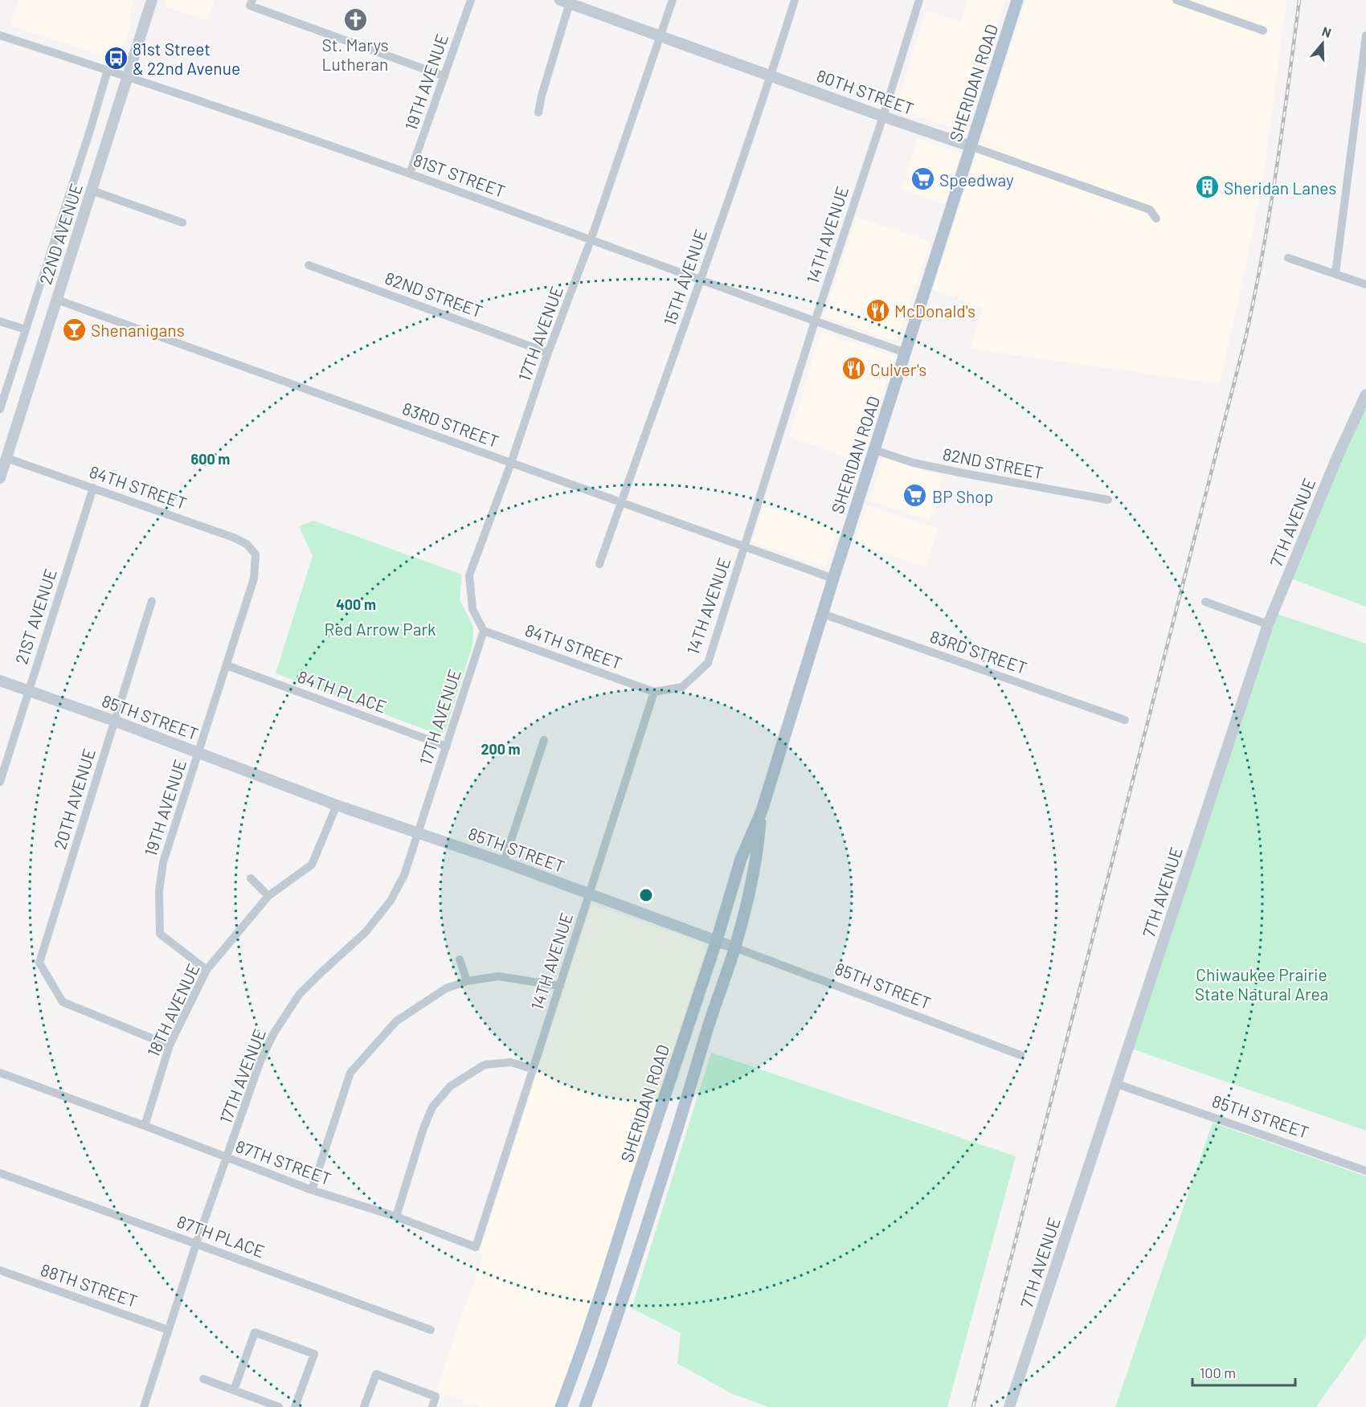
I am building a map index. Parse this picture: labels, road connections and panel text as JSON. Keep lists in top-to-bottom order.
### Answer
{
  "streets": {
    "main road": ["SHERIDAN ROAD"],
    "street": [
      "19TH AVENUE",
      "80TH STREET",
      "81ST STREET",
      "22ND AVENUE",
      "14TH AVENUE",
      "15TH AVENUE",
      "82ND STREET",
      "17TH AVENUE",
      "83RD STREET",
      "84TH STREET",
      "7TH AVENUE",
      "21ST AVENUE",
      "84TH PLACE",
      "85TH STREET",
      "20TH AVENUE",
      "18TH AVENUE",
      "87TH STREET",
      "87TH PLACE",
      "88TH STREET"
    ]
  },
  "crossings": [
    ["19TH AVENUE", "81ST STREET"],
    ["19TH AVENUE", "84TH STREET"],
    ["19TH AVENUE", "84TH PLACE"],
    ["19TH AVENUE", "85TH STREET"],
    ["19TH AVENUE", "18TH AVENUE"],
    ["SHERIDAN ROAD", "80TH STREET"],
    ["SHERIDAN ROAD", "81ST STREET"],
    ["SHERIDAN ROAD", "82ND STREET"],
    ["SHERIDAN ROAD", "83RD STREET"],
    ["SHERIDAN ROAD", "85TH STREET"],
    ["80TH STREET", "14TH AVENUE"],
    ["80TH STREET", "15TH AVENUE"],
    ["80TH STREET", "17TH AVENUE"],
    ["81ST STREET", "22ND AVENUE"],
    ["81ST STREET", "14TH AVENUE"],
    ["81ST STREET", "15TH AVENUE"],
    ["81ST STREET", "17TH AVENUE"],
    ["22ND AVENUE", "83RD STREET"],
    ["22ND AVENUE", "84TH STREET"],
    ["14TH AVENUE", "83RD STREET"],
    ["14TH AVENUE", "84TH STREET"],
    ["14TH AVENUE", "85TH STREET"],
    ["14TH AVENUE", "87TH STREET"],
    ["15TH AVENUE", "83RD STREET"],
    ["82ND STREET", "17TH AVENUE"],
    ["17TH AVENUE", "83RD STREET"],
    ["17TH AVENUE", "84TH STREET"],
    ["17TH AVENUE", "84TH PLACE"],
    ["17TH AVENUE", "85TH STREET"],
    ["17TH AVENUE", "87TH STREET"],
    ["17TH AVENUE", "87TH PLACE"],
    ["17TH AVENUE", "88TH STREET"],
    ["84TH STREET", "21ST AVENUE"],
    ["7TH AVENUE", "85TH STREET"],
    ["21ST AVENUE", "85TH STREET"],
    ["85TH STREET", "20TH AVENUE"],
    ["85TH STREET", "18TH AVENUE"],
    ["20TH AVENUE", "18TH AVENUE"],
    ["18TH AVENUE", "87TH STREET"]
  ],
  "parks": ["Red Arrow Park", "Chiwaukee Prairie State Natural Area"],
  "places": {
    "church": ["St. Marys Lutheran"],
    "bus stop": ["81st Street & 22nd Avenue"],
    "supermarket": ["Speedway", "BP Shop"],
    "building": ["Sheridan Lanes"],
    "restaurant": ["McDonald's", "Culver's"],
    "bar": ["Shenanigans"]
  },
  "scale_bar": "100 m",
  "north": "top",
  "rings": ["600 m", "400 m", "200 m"]
}
